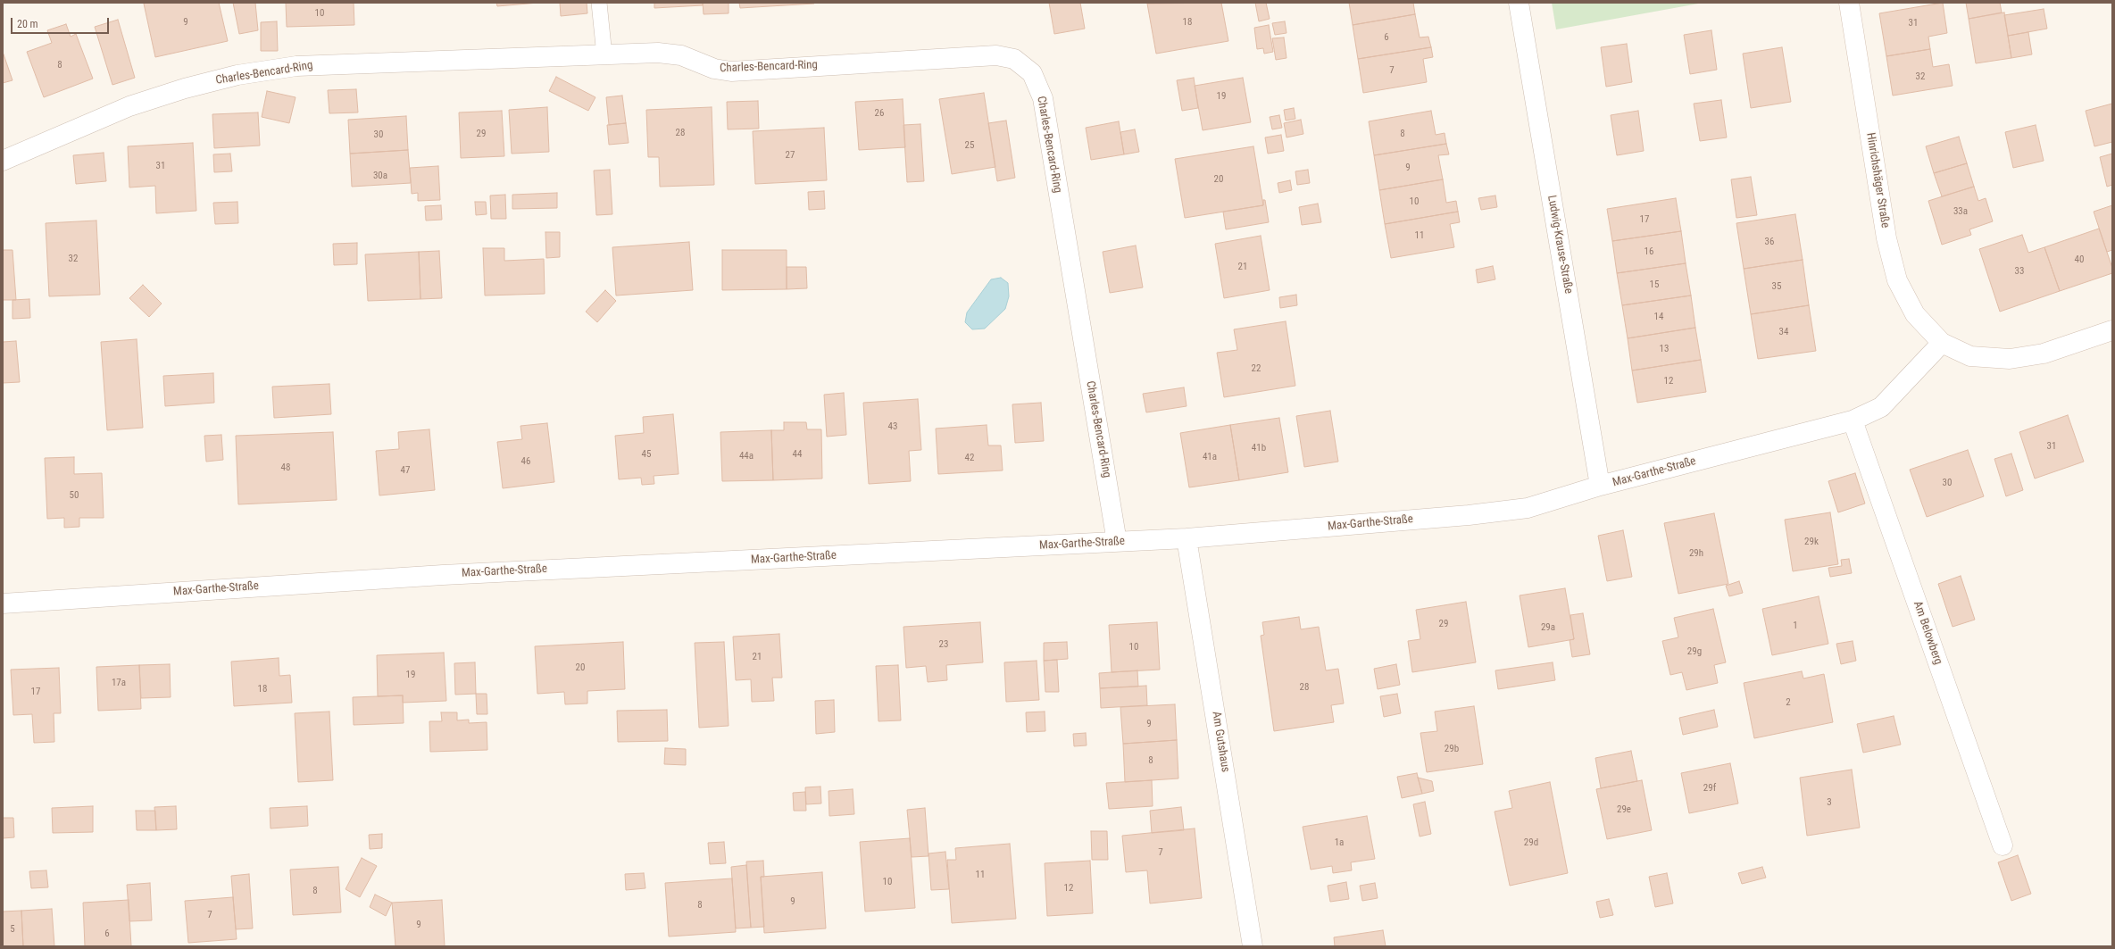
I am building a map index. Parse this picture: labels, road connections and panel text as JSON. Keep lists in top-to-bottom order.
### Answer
{
  "streets": {
    "street": [
      "Charles-Bencard-Ring",
      "Hinrichshäger Straße",
      "Ludwig-Krause-Straße",
      "Max-Garthe-Straße",
      "Am Belowberg",
      "Am Gutshaus"
    ]
  },
  "crossings": [
    ["Charles-Bencard-Ring", "Max-Garthe-Straße"],
    ["Hinrichshäger Straße", "Max-Garthe-Straße"],
    ["Ludwig-Krause-Straße", "Max-Garthe-Straße"],
    ["Max-Garthe-Straße", "Am Belowberg"],
    ["Max-Garthe-Straße", "Am Gutshaus"]
  ],
  "house_numbers": [
    "10",
    "9",
    "18",
    "31",
    "6",
    "8",
    "7",
    "32",
    "19",
    "26",
    "28",
    "29",
    "8",
    "30",
    "25",
    "27",
    "31",
    "9",
    "30a",
    "20",
    "10",
    "33a",
    "17",
    "11",
    "36",
    "16",
    "32",
    "40",
    "21",
    "33",
    "15",
    "35",
    "14",
    "34",
    "13",
    "22",
    "12",
    "43",
    "31",
    "41b",
    "45",
    "44",
    "44a",
    "41a",
    "42",
    "46",
    "48",
    "47",
    "30",
    "50",
    "29k",
    "29h",
    "29",
    "1",
    "29a",
    "23",
    "10",
    "29g",
    "21",
    "20",
    "19",
    "17a",
    "28",
    "18",
    "17",
    "2",
    "9",
    "29b",
    "8",
    "29f",
    "3",
    "29e",
    "1a",
    "29d",
    "7",
    "11",
    "10",
    "12",
    "8",
    "9",
    "8",
    "7",
    "9",
    "5",
    "6"
  ],
  "scale_bar": "20 m"
}
